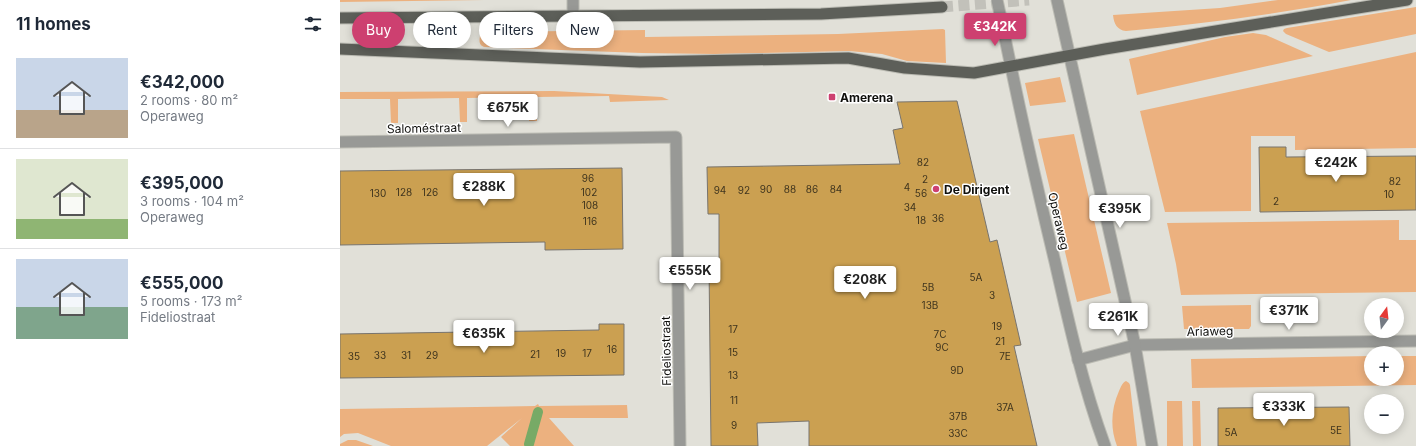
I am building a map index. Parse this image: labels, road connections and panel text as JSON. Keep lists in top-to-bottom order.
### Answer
{
  "streets": {
    "street": [
      "Saloméstraat",
      "Operaweg",
      "Ariaweg",
      "Fideliostraat"
    ]
  },
  "crossings": [
    ["Saloméstraat", "Fideliostraat"],
    ["Operaweg", "Ariaweg"]
  ],
  "places": {
    "transit": ["Amerena"],
    "other": ["De Dirigent"]
  },
  "house_numbers": [
    "82",
    "96",
    "2",
    "82",
    "4",
    "90",
    "88",
    "86",
    "84",
    "94",
    "92",
    "128",
    "126",
    "102",
    "130",
    "56",
    "10",
    "2",
    "108",
    "34",
    "36",
    "18",
    "116",
    "5A",
    "5B",
    "3",
    "13B",
    "19",
    "17",
    "7C",
    "21",
    "9C",
    "16",
    "15",
    "19",
    "17",
    "21",
    "33",
    "31",
    "29",
    "35",
    "7E",
    "9D",
    "13",
    "11",
    "37A",
    "37B",
    "9",
    "5E",
    "5A",
    "33C"
  ],
  "north": "top",
  "page": {
    "heading": "11 homes",
    "chip": [
      "Buy",
      "Rent",
      "Filters",
      "New"
    ],
    "price": [
      "€342K",
      "€675K",
      "€242K",
      "€288K",
      "€395K",
      "€555K",
      "€208K",
      "€371K",
      "€261K",
      "€635K",
      "€333K"
    ],
    "list": [
      {
        "name": "€342,000",
        "note": "2 rooms · 80 m² · Operaweg"
      },
      {
        "name": "€395,000",
        "note": "3 rooms · 104 m² · Operaweg"
      },
      {
        "name": "€555,000",
        "note": "5 rooms · 173 m² · Fideliostraat"
      }
    ],
    "map_buttons": ["+", "−"]
  }
}
